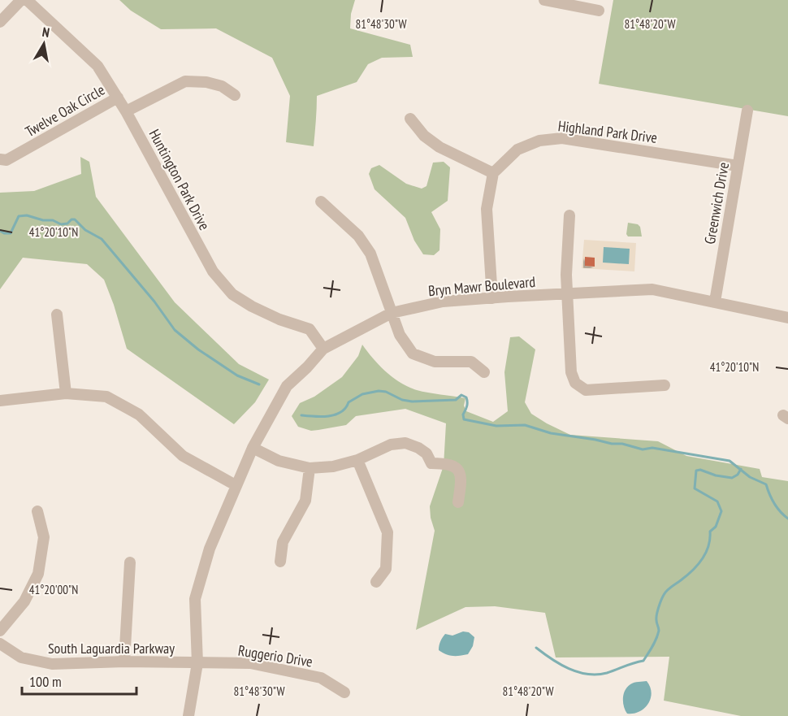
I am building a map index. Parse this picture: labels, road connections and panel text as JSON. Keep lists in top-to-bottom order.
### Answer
{
  "streets": {
    "street": [
      "Twelve Oak Circle",
      "Highland Park Drive",
      "Huntington Park Drive",
      "Greenwich Drive",
      "Bryn Mawr Boulevard",
      "South Laguardia Parkway",
      "Ruggerio Drive"
    ]
  },
  "crossings": [
    ["Twelve Oak Circle", "Huntington Park Drive"],
    ["Highland Park Drive", "Greenwich Drive"],
    ["Huntington Park Drive", "Bryn Mawr Boulevard"],
    ["Greenwich Drive", "Bryn Mawr Boulevard"],
    ["Bryn Mawr Boulevard", "South Laguardia Parkway"],
    ["Bryn Mawr Boulevard", "Ruggerio Drive"],
    ["South Laguardia Parkway", "Ruggerio Drive"]
  ],
  "scale_bar": "100 m",
  "north": "top",
  "coordinates": [
    "81°48'30\"W",
    "81°48'20\"W",
    "41°20'10\"N",
    "41°20'00\"N"
  ]
}
